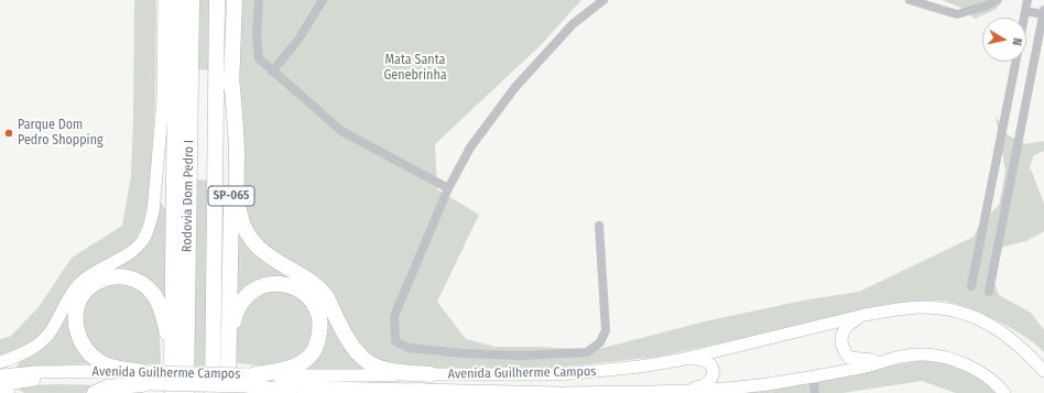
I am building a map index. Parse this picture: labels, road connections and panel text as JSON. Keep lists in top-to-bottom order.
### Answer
{
  "streets": {
    "highway": ["Rodovia Dom Pedro I", "SP-065"],
    "main road": ["Avenida Guilherme Campos"]
  },
  "parks": ["Mata Santa Genebrinha"],
  "places": ["Parque Dom Pedro Shopping"],
  "north": "right"
}
